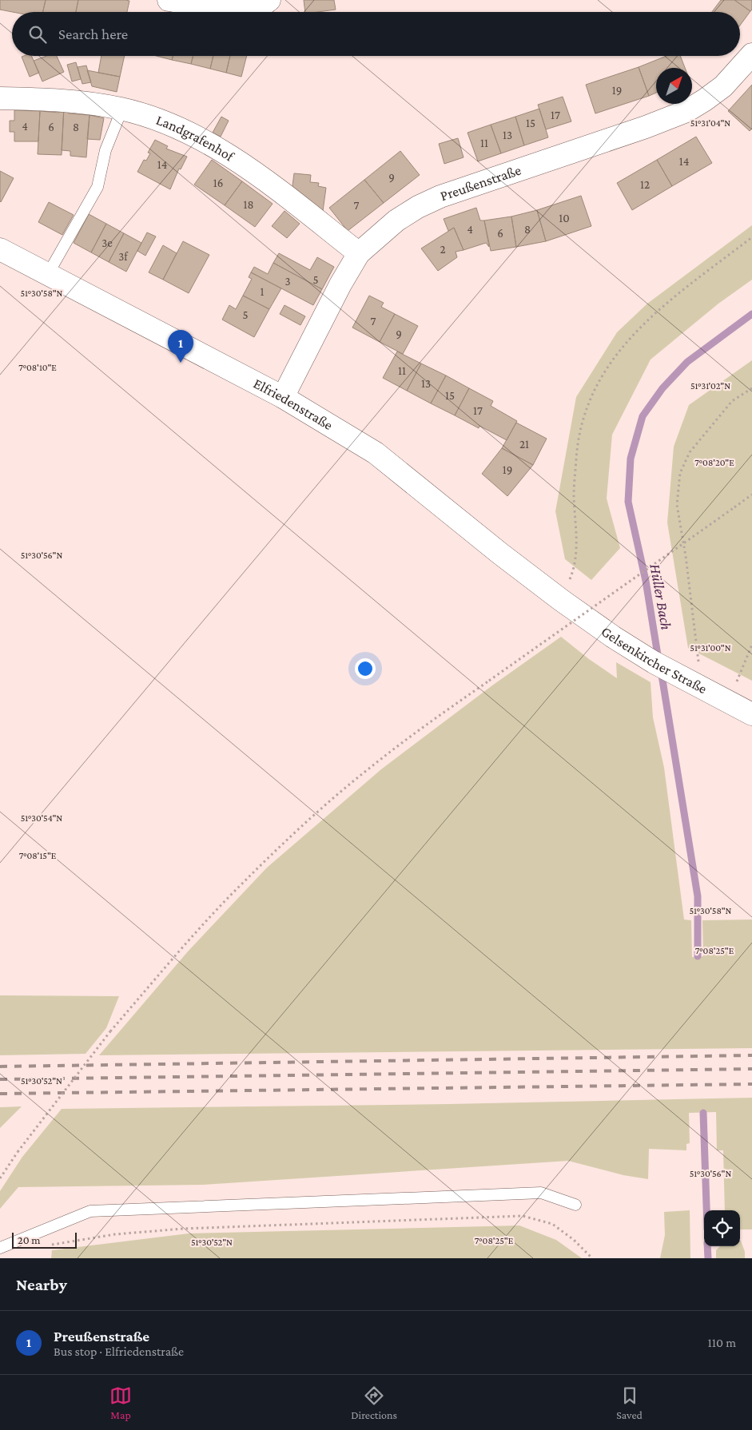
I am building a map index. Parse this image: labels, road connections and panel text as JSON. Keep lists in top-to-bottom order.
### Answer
{
  "streets": {
    "street": [
      "Landgrafenhof",
      "Preußenstraße",
      "Elfriedenstraße",
      "Gelsenkircher Straße"
    ]
  },
  "crossings": [
    ["Landgrafenhof", "Preußenstraße"],
    ["Preußenstraße", "Elfriedenstraße"],
    ["Elfriedenstraße", "Gelsenkircher Straße"]
  ],
  "water": ["Hüller Bach"],
  "house_numbers": [
    "19",
    "17",
    "15",
    "4",
    "6",
    "8",
    "13",
    "11",
    "14",
    "14",
    "9",
    "16",
    "12",
    "18",
    "7",
    "10",
    "4",
    "8",
    "6",
    "3e",
    "2",
    "3f",
    "5",
    "3",
    "1",
    "5",
    "7",
    "9",
    "11",
    "13",
    "15",
    "17",
    "21",
    "19"
  ],
  "scale_bar": "20 m",
  "north": "top right",
  "page": {
    "search": "Search here",
    "pins": "1",
    "scale": "20 m",
    "heading": "Nearby",
    "list": [
      {
        "mark": "1",
        "name": "Preußenstraße",
        "note": "Bus stop · Elfriedenstraße",
        "value": "110 m"
      }
    ],
    "nav": ["Map", "Directions", "Saved"]
  },
  "coordinates": [
    "51°31'04\"N",
    "51°30'58\"N",
    "7°08'10\"E",
    "51°31'02\"N",
    "7°08'20\"E",
    "51°30'56\"N",
    "51°31'00\"N",
    "51°30'54\"N",
    "7°08'15\"E",
    "7°08'25\"E",
    "51°30'52\"N"
  ]
}
